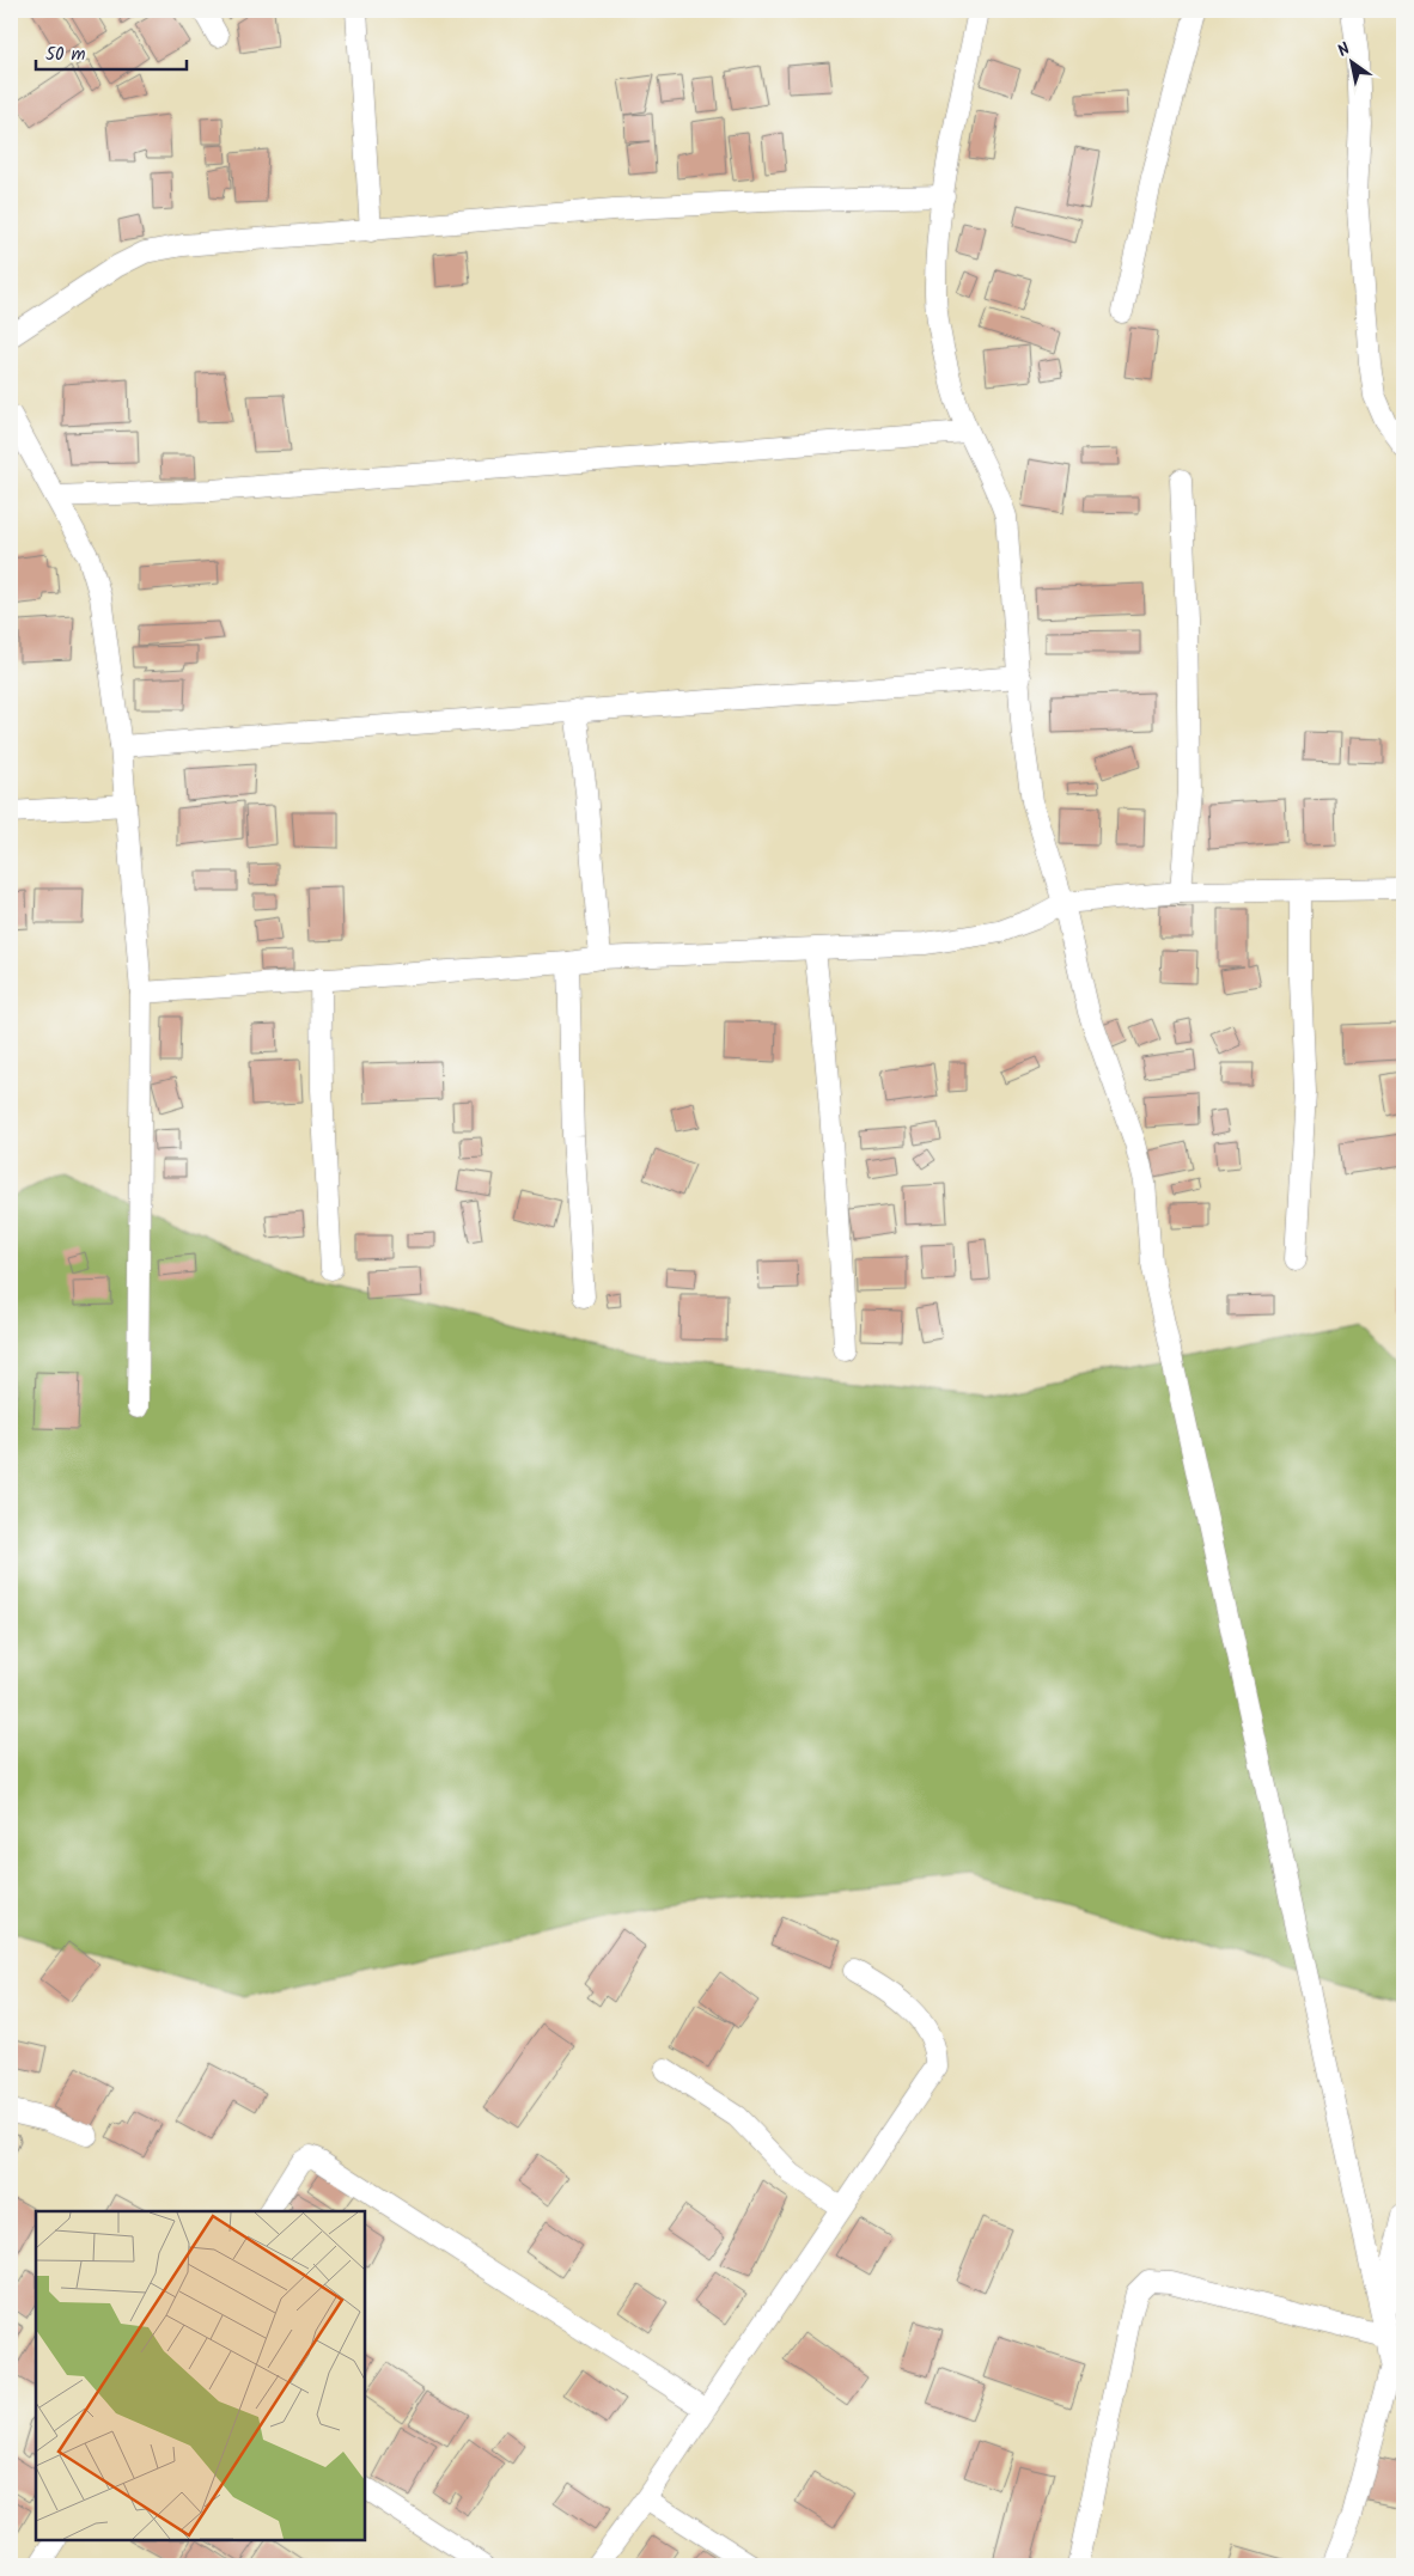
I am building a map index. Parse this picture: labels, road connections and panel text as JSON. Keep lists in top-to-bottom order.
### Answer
{
  "scale_bar": "50 m",
  "north": "top left"
}
